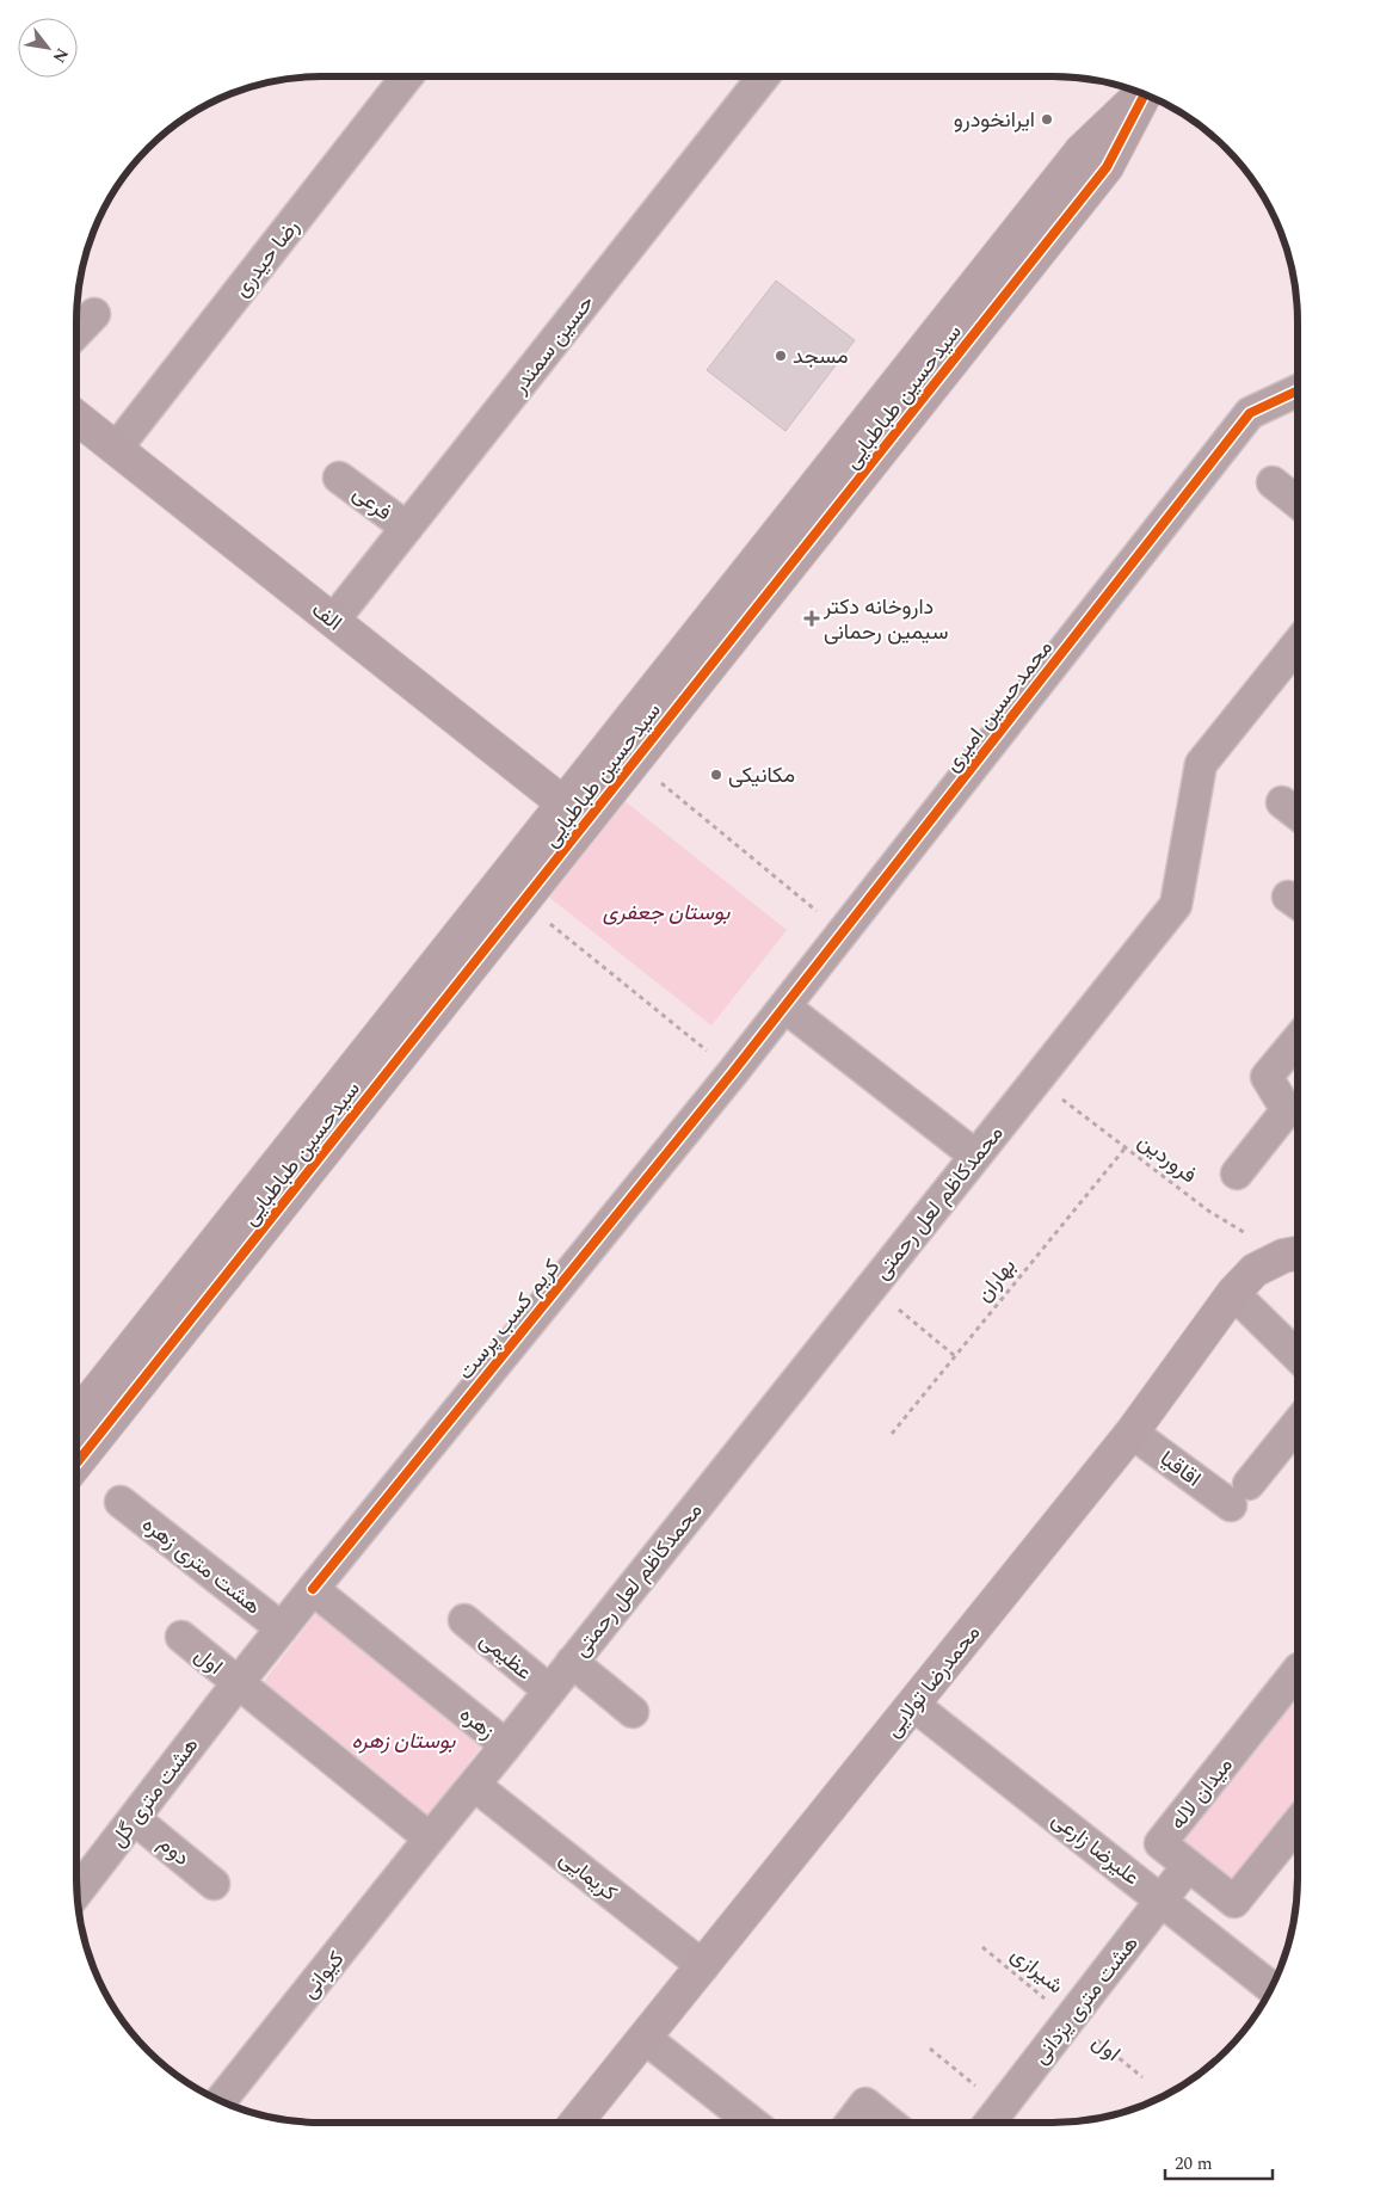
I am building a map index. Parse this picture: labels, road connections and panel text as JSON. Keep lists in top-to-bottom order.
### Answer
{
  "streets": {
    "street": [
      "رضا حیدری",
      "حسین سمندر",
      "سیدحسین طباطبایی",
      "فرعی",
      "الف",
      "محمدحسین امیری",
      "محمدکاظم لعل رحمتی",
      "کریم کسب پرست",
      "اقاقیا",
      "هشت متری زهره",
      "عظیمی",
      "اول",
      "محمدرضا تولایی",
      "زهره",
      "هشت متری گل",
      "میدان لاله",
      "علیرضا زارعی",
      "دوم",
      "کریمایی",
      "کیوانی",
      "هشت متری یزدانی"
    ],
    "path": ["فروردین", "بهاران", "شیرازی"]
  },
  "crossings": [
    ["رضا حیدری", "الف"],
    ["حسین سمندر", "فرعی"],
    ["حسین سمندر", "الف"],
    ["سیدحسین طباطبایی", "الف"],
    ["محمدحسین امیری", "کریم کسب پرست"],
    ["فروردین", "محمدکاظم لعل رحمتی"],
    ["فروردین", "بهاران"],
    ["فروردین", "محمدرضا تولایی"],
    ["محمدکاظم لعل رحمتی", "عظیمی"],
    ["محمدکاظم لعل رحمتی", "زهره"],
    ["کریم کسب پرست", "زهره"],
    ["اقاقیا", "محمدرضا تولایی"],
    ["اول", "هشت متری گل"],
    ["اول", "شیرازی"],
    ["اول", "هشت متری یزدانی"],
    ["محمدرضا تولایی", "علیرضا زارعی"],
    ["محمدرضا تولایی", "کریمایی"],
    ["زهره", "کریمایی"],
    ["زهره", "کیوانی"],
    ["هشت متری گل", "دوم"],
    ["میدان لاله", "هشت متری یزدانی"],
    ["علیرضا زارعی", "هشت متری یزدانی"],
    ["شیرازی", "هشت متری یزدانی"]
  ],
  "parks": ["بوستان جعفری", "بوستان زهره"],
  "places": {
    "other": ["ایرانخودرو", "مسجد", "مکانیکی"],
    "health": ["داروخانه دکتر سیمین رحمانی"]
  },
  "scale_bar": "20 m",
  "north": "bottom right"
}
